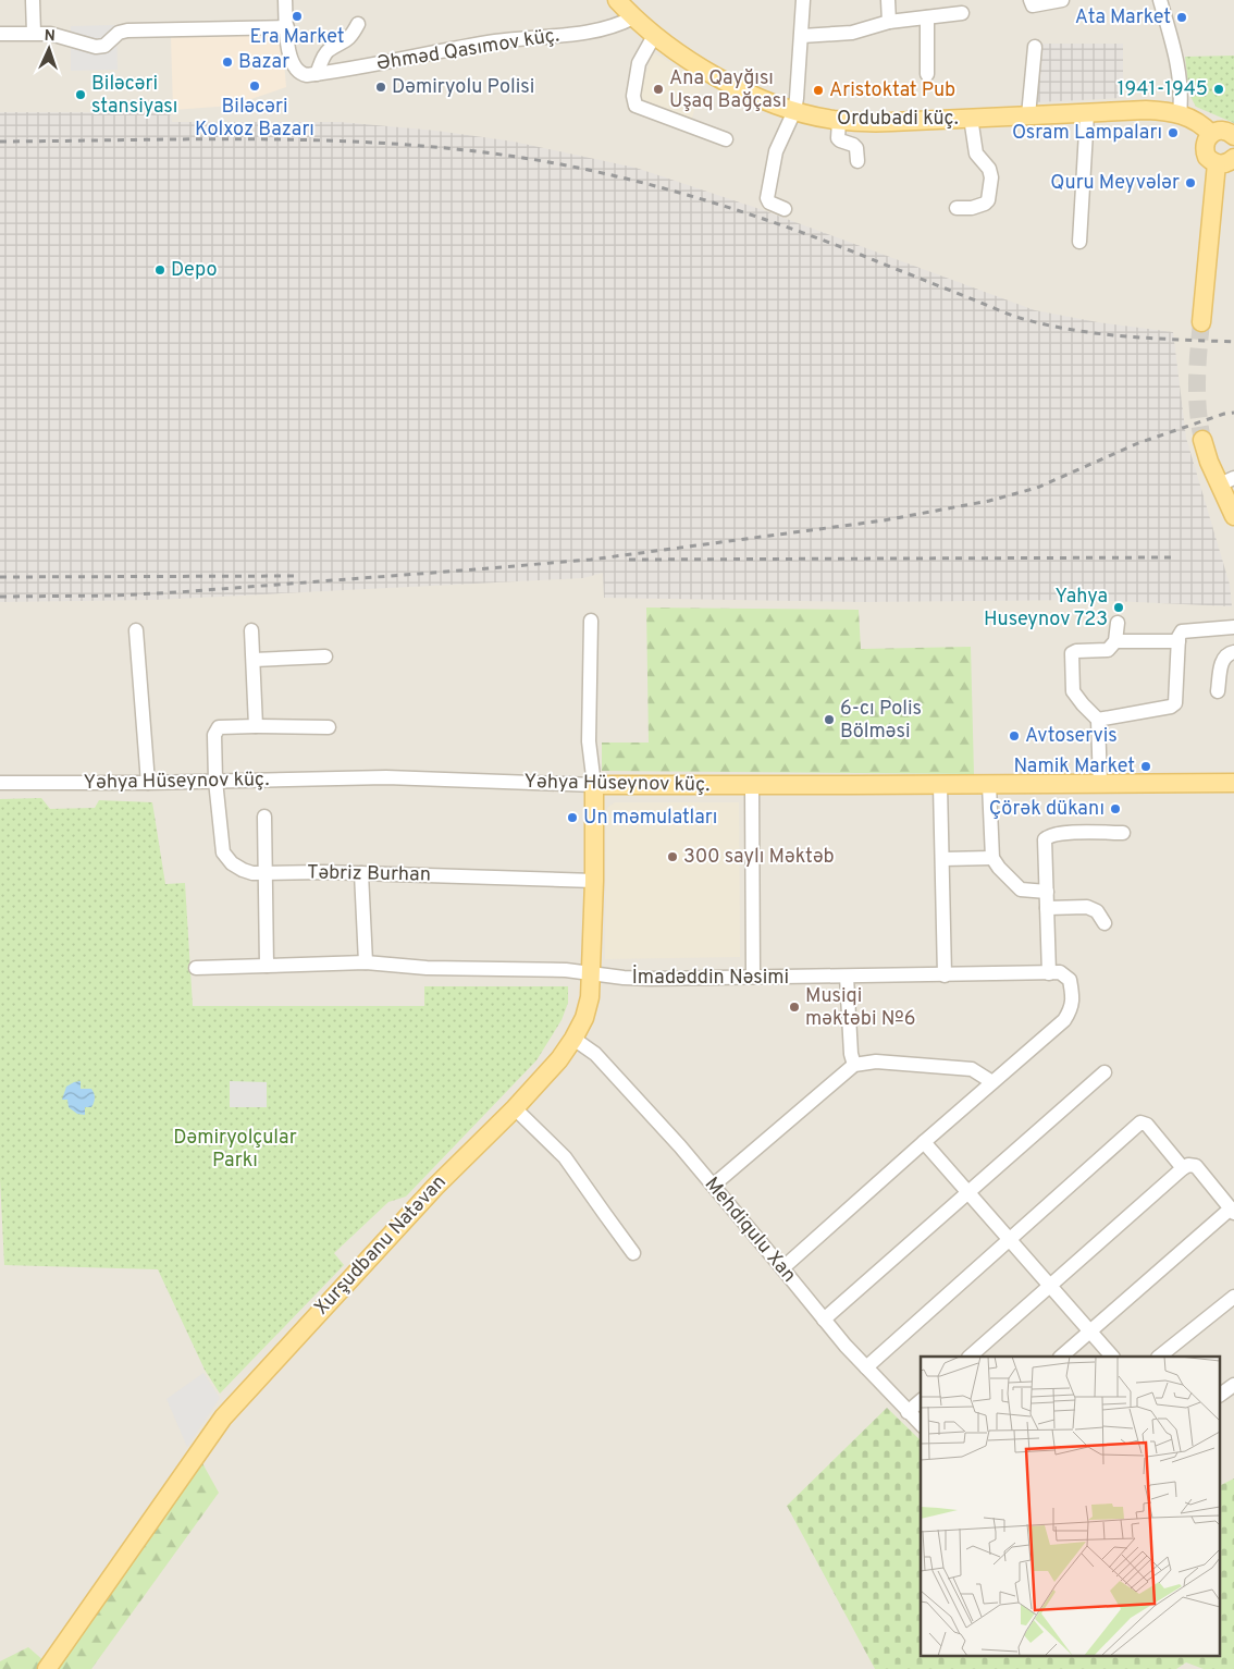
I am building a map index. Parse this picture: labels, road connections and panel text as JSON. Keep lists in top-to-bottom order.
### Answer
{
  "streets": {
    "main road": ["Ordubadi küç.", "Yəhya Hüseynov küç.", "Xurşudbanu Natəvan"],
    "street": [
      "Əhməd Qasımov küç.",
      "Təbriz Burhan",
      "İmadəddin Nəsimi",
      "Mehdiqulu Xan"
    ]
  },
  "crossings": [
    ["Əhməd Qasımov küç.", "Ordubadi küç."],
    ["Yəhya Hüseynov küç.", "Təbriz Burhan"],
    ["Yəhya Hüseynov küç.", "Xurşudbanu Natəvan"],
    ["Təbriz Burhan", "Xurşudbanu Natəvan"],
    ["İmadəddin Nəsimi", "Xurşudbanu Natəvan"],
    ["Mehdiqulu Xan", "Xurşudbanu Natəvan"]
  ],
  "parks": ["Dəmiryolçular Parkı"],
  "places": [
    "Era Market",
    "Ata Market",
    "Bazar",
    "Biləcəri Kolxoz Bazarı",
    "Dəmiryolu Polisi",
    "Ana Qayğısı Uşaq Bağçası",
    "1941-1945",
    "Aristoktat Pub",
    "Biləcəri stansiyası",
    "Osram Lampaları",
    "Quru Meyvələr",
    "Depo",
    "Yahya Huseynov 723",
    "6-cı Polis Bölməsi",
    "Avtoservis",
    "Namik Market",
    "Çörək dükanı",
    "Un məmulatları",
    "300 saylı Məktəb",
    "Musiqi məktəbi №6"
  ],
  "north": "top"
}
